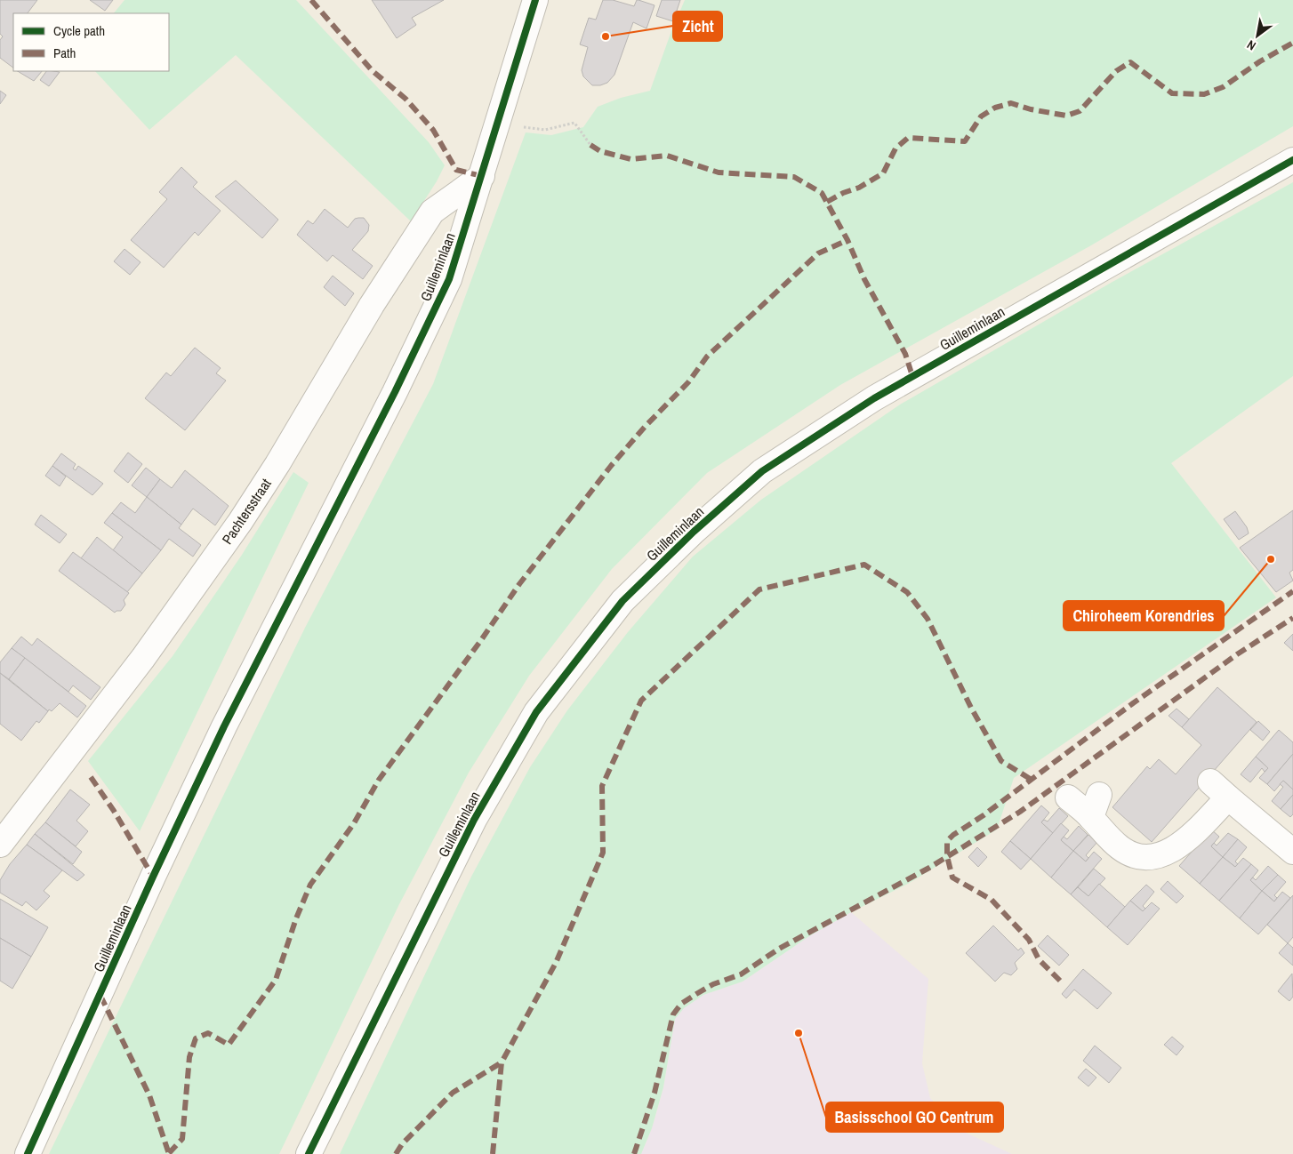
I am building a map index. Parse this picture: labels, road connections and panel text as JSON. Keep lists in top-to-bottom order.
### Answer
{
  "streets": {
    "main road": ["Guilleminlaan", "Pachtersstraat"]
  },
  "crossings": [
    ["Guilleminlaan", "Pachtersstraat"]
  ],
  "places": ["Zicht", "Chiroheem Korendries", "Basisschool GO Centrum"],
  "legend": ["Cycle path", "Path"],
  "north": "bottom left"
}
